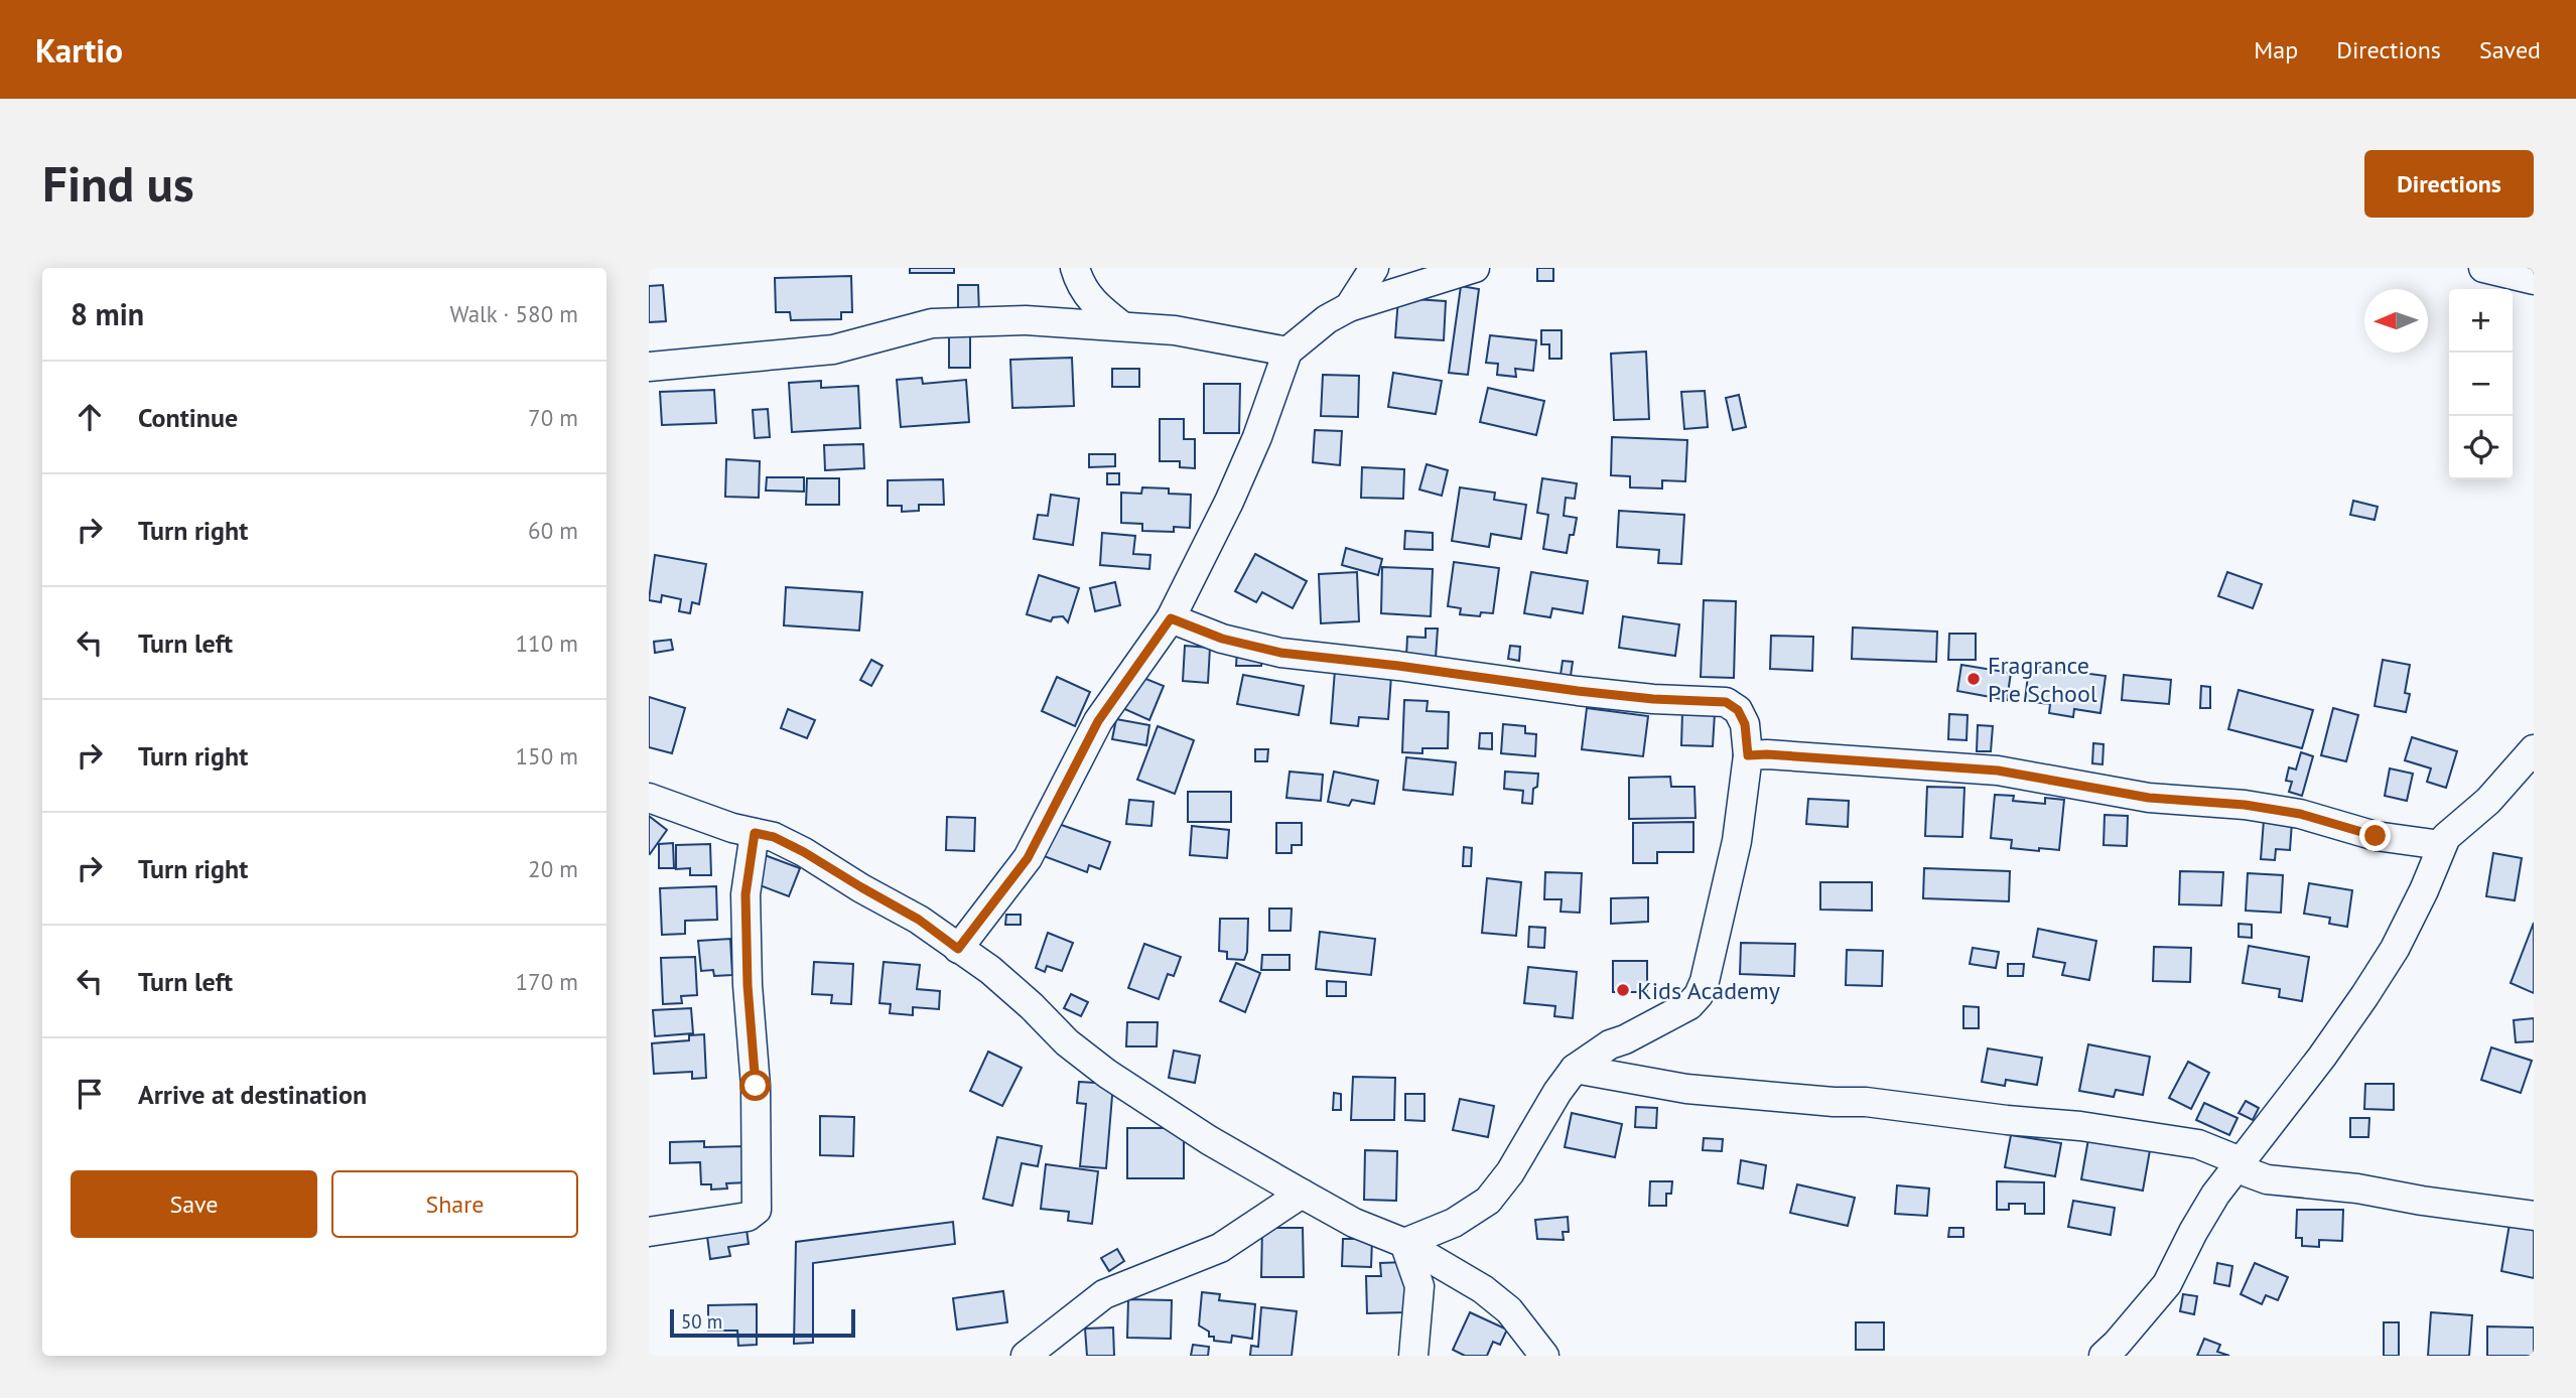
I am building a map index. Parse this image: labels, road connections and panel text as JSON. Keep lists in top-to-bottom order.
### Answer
{
  "places": ["Fragrance Pre School", "Kids Academy"],
  "scale_bar": "50 m",
  "north": "left",
  "page": {
    "header": "Kartio",
    "nav": ["Map", "Directions", "Saved"],
    "buttons": [
      "Directions",
      ["Save", "Share"]
    ],
    "title": "Find us",
    "heading": ["8 min", "Walk · 580 m"],
    "map_buttons": ["+", "−"],
    "list": [
      ["Continue", "70 m"],
      ["Turn right", "60 m"],
      ["Turn left", "110 m"],
      ["Turn right", "150 m"],
      ["Turn right", "20 m"],
      ["Turn left", "170 m"],
      "Arrive at destination"
    ],
    "scale": "50 m"
  }
}
